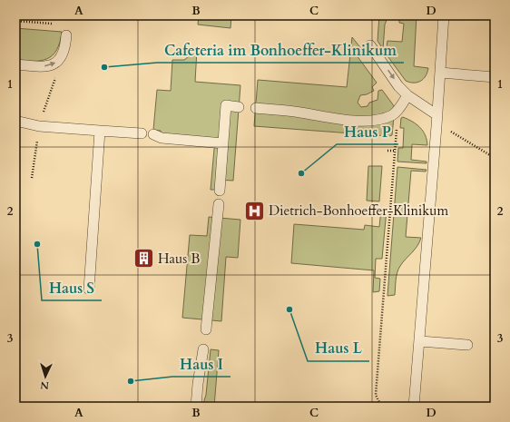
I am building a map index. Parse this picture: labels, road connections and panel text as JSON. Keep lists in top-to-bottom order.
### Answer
{
  "places": {
    "other": [
      "Cafeteria im Bonhoeffer-Klinikum",
      "Haus P",
      "Haus S",
      "Haus L",
      "Haus I"
    ],
    "hospital": ["Dietrich-Bonhoeffer-Klinikum"],
    "building": ["Haus B"]
  },
  "north": "bottom",
  "grid": {
    "columns": [
      "A",
      "B",
      "C",
      "D"
    ],
    "rows": ["1", "2", "3"]
  }
}
